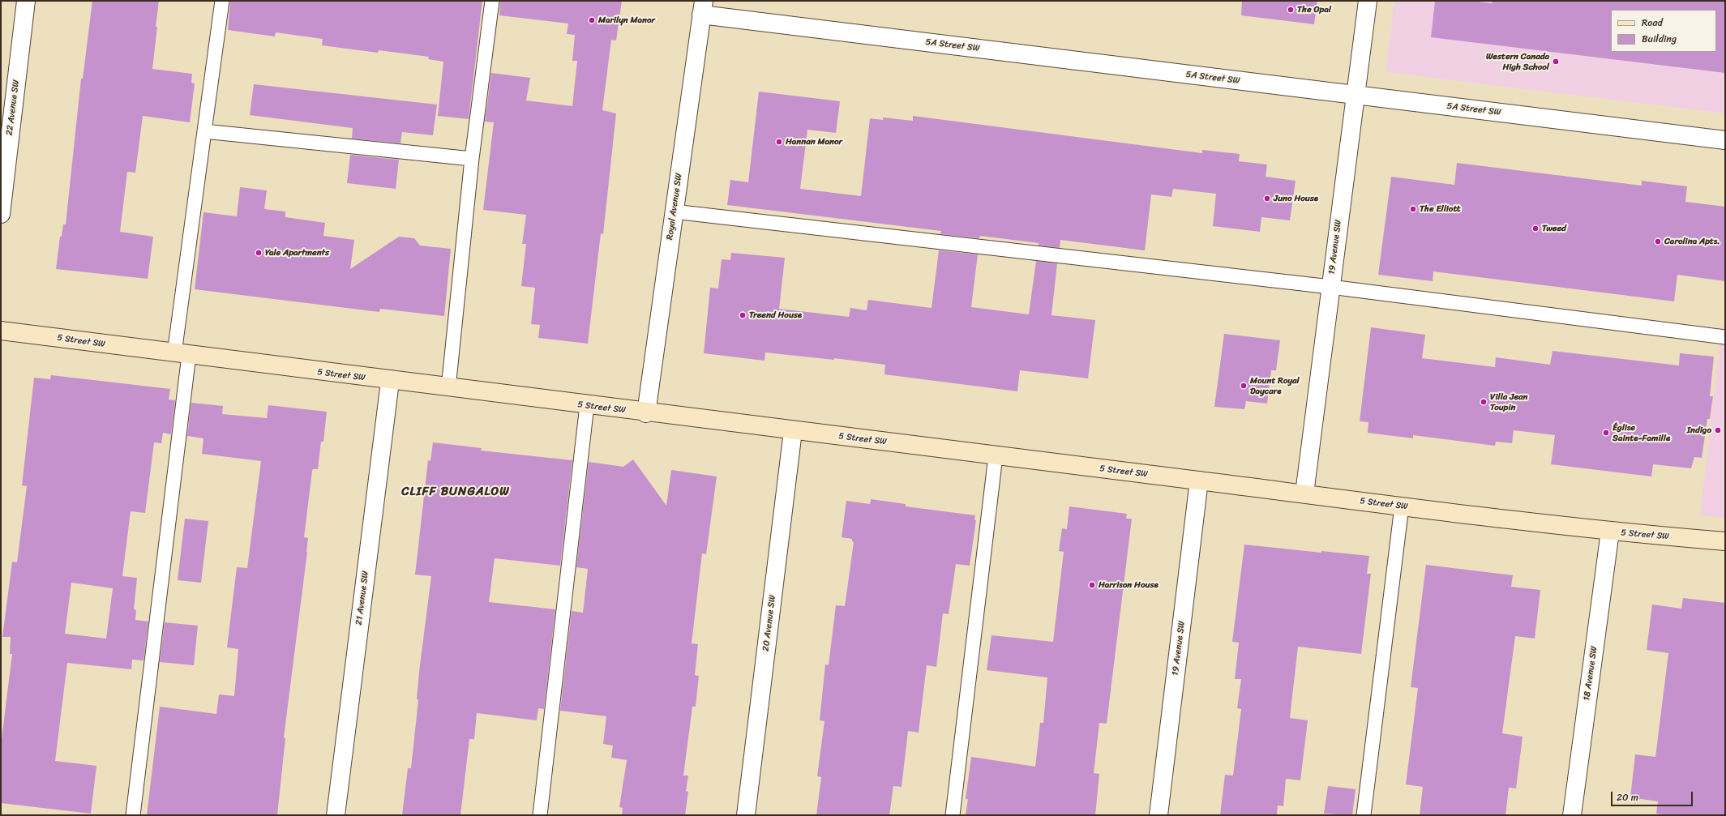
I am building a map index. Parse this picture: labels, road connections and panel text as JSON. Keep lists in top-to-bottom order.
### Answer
{
  "streets": {
    "street": [
      "5A Street SW",
      "22 Avenue SW",
      "Royal Avenue SW",
      "19 Avenue SW",
      "5 Street SW",
      "21 Avenue SW",
      "20 Avenue SW",
      "18 Avenue SW"
    ]
  },
  "crossings": [
    ["5A Street SW", "Royal Avenue SW"],
    ["5A Street SW", "19 Avenue SW"],
    ["Royal Avenue SW", "5 Street SW"],
    ["19 Avenue SW", "5 Street SW"],
    ["5 Street SW", "21 Avenue SW"],
    ["5 Street SW", "20 Avenue SW"],
    ["5 Street SW", "18 Avenue SW"]
  ],
  "districts": ["CLIFF BUNGALOW"],
  "places": [
    "The Opal",
    "Marilyn Manor",
    "Western Canada High School",
    "Hannan Manor",
    "Juno House",
    "The Elliott",
    "Tweed",
    "Carolina Apts.",
    "Yale Apartments",
    "Treend House",
    "Mount Royal Daycare",
    "Villa Jean Toupin",
    "Indigo",
    "Église Sainte-Famille",
    "Harrison House"
  ],
  "legend": ["Road", "Building"],
  "scale_bar": "20 m"
}
